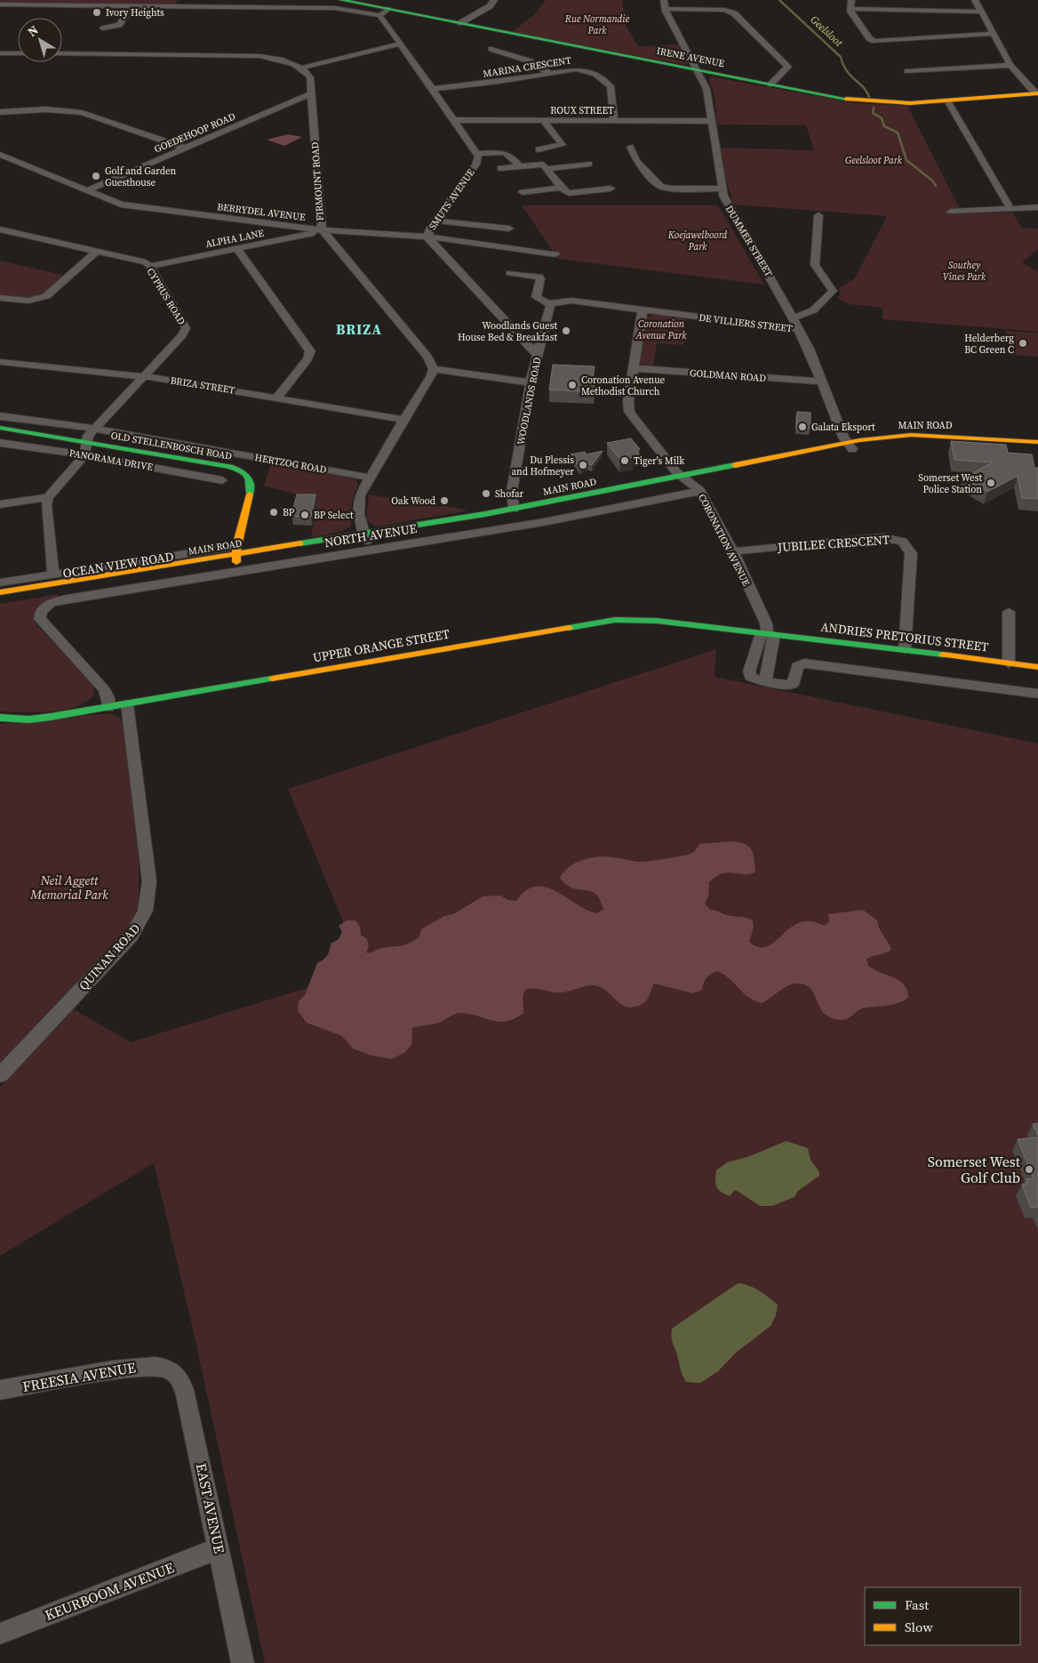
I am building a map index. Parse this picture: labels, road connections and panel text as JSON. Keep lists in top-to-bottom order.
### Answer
{
  "streets": {
    "street": [
      "IRENE AVENUE",
      "MARINA CRESCENT",
      "ROUX STREET",
      "GOEDEHOOP ROAD",
      "FIRMOUNT ROAD",
      "SMUTS AVENUE",
      "BERRYDEL AVENUE",
      "ALPHA LANE",
      "DUMMER STREET",
      "CYPRUS ROAD",
      "DE VILLIERS STREET",
      "GOLDMAN ROAD",
      "BRIZA STREET",
      "WOODLANDS ROAD",
      "MAIN ROAD",
      "OLD STELLENBOSCH ROAD",
      "PANORAMA DRIVE",
      "HERTZOG ROAD",
      "NORTH AVENUE",
      "CORONATION AVENUE",
      "JUBILEE CRESCENT",
      "OCEAN VIEW ROAD",
      "ANDRIES PRETORIUS STREET",
      "UPPER ORANGE STREET",
      "QUINAN ROAD",
      "FREESIA AVENUE",
      "EAST AVENUE",
      "KEURBOOM AVENUE"
    ]
  },
  "crossings": [
    ["IRENE AVENUE", "SMUTS AVENUE"],
    ["IRENE AVENUE", "DUMMER STREET"],
    ["MARINA CRESCENT", "ROUX STREET"],
    ["MARINA CRESCENT", "SMUTS AVENUE"],
    ["ROUX STREET", "SMUTS AVENUE"],
    ["ROUX STREET", "DUMMER STREET"],
    ["GOEDEHOOP ROAD", "FIRMOUNT ROAD"],
    ["GOEDEHOOP ROAD", "BERRYDEL AVENUE"],
    ["FIRMOUNT ROAD", "BERRYDEL AVENUE"],
    ["FIRMOUNT ROAD", "ALPHA LANE"],
    ["SMUTS AVENUE", "BERRYDEL AVENUE"],
    ["SMUTS AVENUE", "WOODLANDS ROAD"],
    ["BERRYDEL AVENUE", "ALPHA LANE"],
    ["ALPHA LANE", "CYPRUS ROAD"],
    ["DUMMER STREET", "DE VILLIERS STREET"],
    ["DUMMER STREET", "GOLDMAN ROAD"],
    ["DUMMER STREET", "MAIN ROAD"],
    ["CYPRUS ROAD", "BRIZA STREET"],
    ["CYPRUS ROAD", "OLD STELLENBOSCH ROAD"],
    ["CYPRUS ROAD", "HERTZOG ROAD"],
    ["DE VILLIERS STREET", "WOODLANDS ROAD"],
    ["DE VILLIERS STREET", "CORONATION AVENUE"],
    ["GOLDMAN ROAD", "CORONATION AVENUE"],
    ["WOODLANDS ROAD", "MAIN ROAD"],
    ["MAIN ROAD", "OLD STELLENBOSCH ROAD"],
    ["MAIN ROAD", "CORONATION AVENUE"],
    ["MAIN ROAD", "OCEAN VIEW ROAD"],
    ["OLD STELLENBOSCH ROAD", "OCEAN VIEW ROAD"],
    ["NORTH AVENUE", "CORONATION AVENUE"],
    ["NORTH AVENUE", "UPPER ORANGE STREET"],
    ["CORONATION AVENUE", "JUBILEE CRESCENT"],
    ["CORONATION AVENUE", "ANDRIES PRETORIUS STREET"],
    ["CORONATION AVENUE", "UPPER ORANGE STREET"],
    ["JUBILEE CRESCENT", "ANDRIES PRETORIUS STREET"],
    ["ANDRIES PRETORIUS STREET", "UPPER ORANGE STREET"],
    ["UPPER ORANGE STREET", "QUINAN ROAD"],
    ["FREESIA AVENUE", "EAST AVENUE"],
    ["EAST AVENUE", "KEURBOOM AVENUE"]
  ],
  "districts": ["BRIZA"],
  "water": ["Geelsloot"],
  "parks": [
    "Rue Normandie Park",
    "Geelsloot Park",
    "Koejawelboord Park",
    "Southey Vines Park",
    "Coronation Avenue Park",
    "Neil Aggett Memorial Park"
  ],
  "places": [
    "Ivory Heights",
    "Golf and Garden Guesthouse",
    "Woodlands Guest House Bed & Breakfast",
    "Helderberg BC Green C",
    "Coronation Avenue Methodist Church",
    "Galata Eksport",
    "Tiger's Milk",
    "Du Plessis and Hofmeyer",
    "Somerset West Police Station",
    "Shofar",
    "Oak Wood",
    "BP",
    "BP Select",
    "Somerset West Golf Club"
  ],
  "legend": ["Fast", "Slow"],
  "north": "top left"
}
